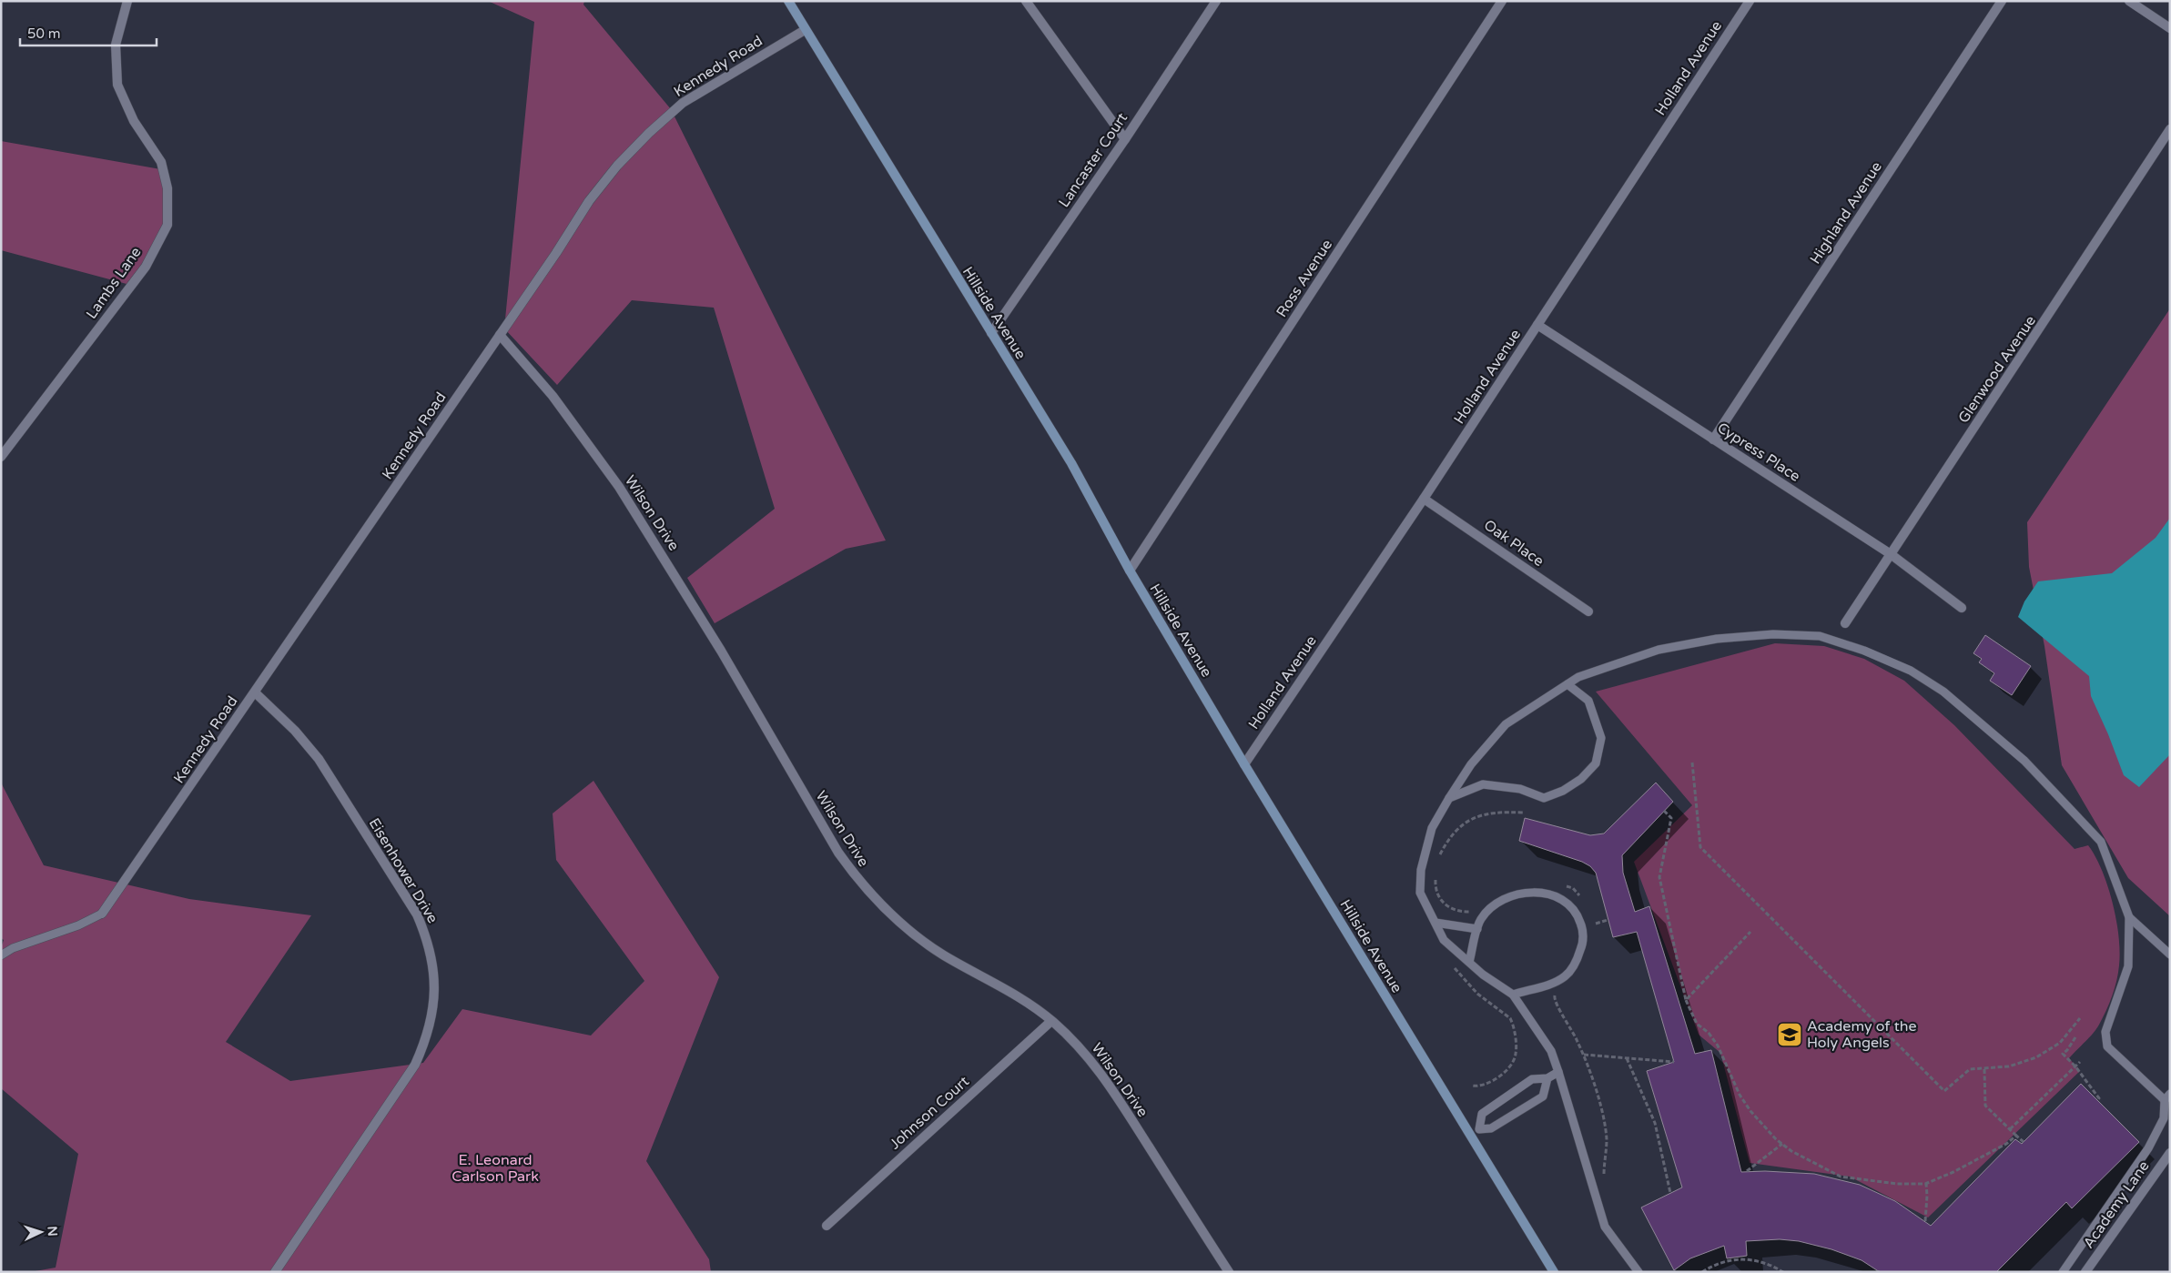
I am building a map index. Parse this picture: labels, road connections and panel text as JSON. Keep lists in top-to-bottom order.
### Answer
{
  "streets": {
    "main road": ["Hillside Avenue"],
    "street": [
      "Kennedy Road",
      "Holland Avenue",
      "Lancaster Court",
      "Highland Avenue",
      "Ross Avenue",
      "Lambs Lane",
      "Glenwood Avenue",
      "Cypress Place",
      "Wilson Drive",
      "Oak Place",
      "Eisenhower Drive",
      "Johnson Court",
      "Academy Lane"
    ]
  },
  "crossings": [
    ["Kennedy Road", "Hillside Avenue"],
    ["Kennedy Road", "Wilson Drive"],
    ["Kennedy Road", "Eisenhower Drive"],
    ["Holland Avenue", "Hillside Avenue"],
    ["Holland Avenue", "Cypress Place"],
    ["Holland Avenue", "Oak Place"],
    ["Lancaster Court", "Hillside Avenue"],
    ["Highland Avenue", "Cypress Place"],
    ["Ross Avenue", "Hillside Avenue"],
    ["Glenwood Avenue", "Cypress Place"],
    ["Wilson Drive", "Johnson Court"]
  ],
  "parks": ["E. Leonard Carlson Park"],
  "places": {
    "school or university": ["Academy of the Holy Angels"]
  },
  "scale_bar": "50 m",
  "north": "right"
}
